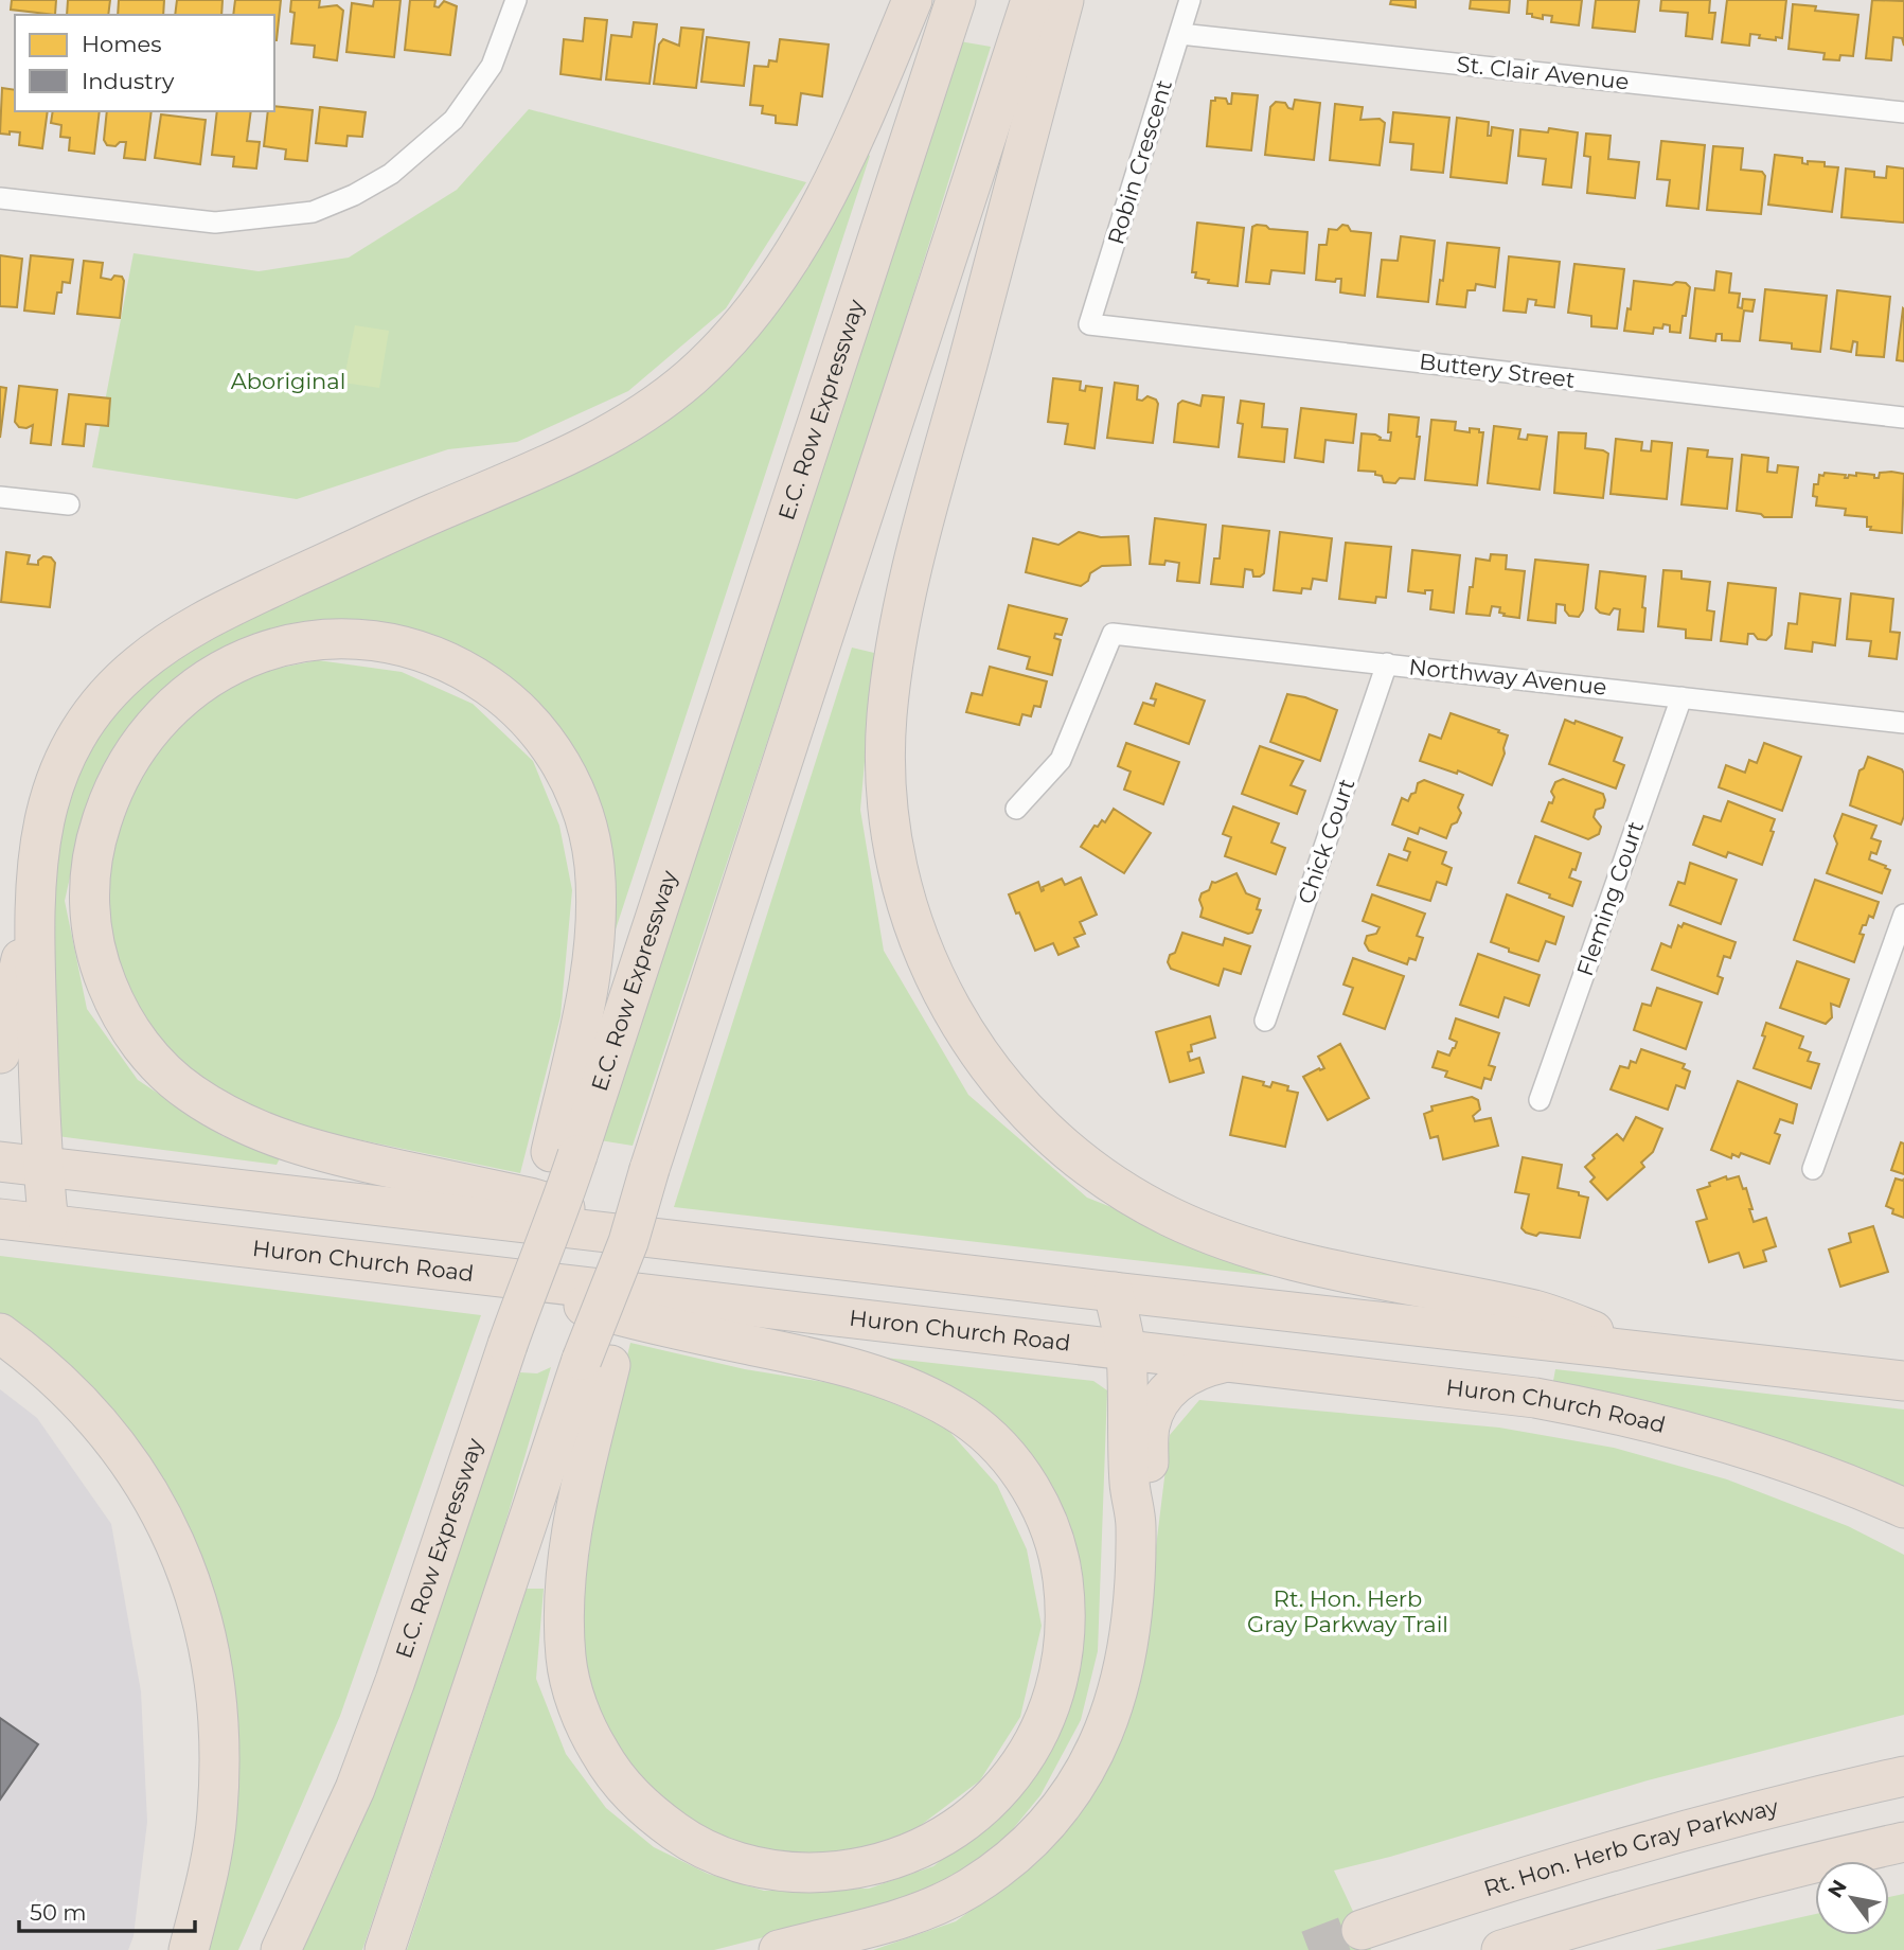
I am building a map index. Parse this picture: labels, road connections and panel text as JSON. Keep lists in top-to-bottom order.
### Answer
{
  "streets": {
    "highway": ["E.C. Row Expressway", "Huron Church Road", "Rt. Hon. Herb Gray Parkway"],
    "street": [
      "St. Clair Avenue",
      "Robin Crescent",
      "Buttery Street",
      "Northway Avenue",
      "Chick Court",
      "Fleming Court"
    ]
  },
  "crossings": [
    ["St. Clair Avenue", "Robin Crescent"],
    ["Robin Crescent", "Buttery Street"],
    ["Northway Avenue", "Chick Court"],
    ["Northway Avenue", "Fleming Court"]
  ],
  "parks": ["Aboriginal", "Rt. Hon. Herb Gray Parkway Trail"],
  "legend": ["Homes", "Industry"],
  "scale_bar": "50 m",
  "north": "top left"
}
